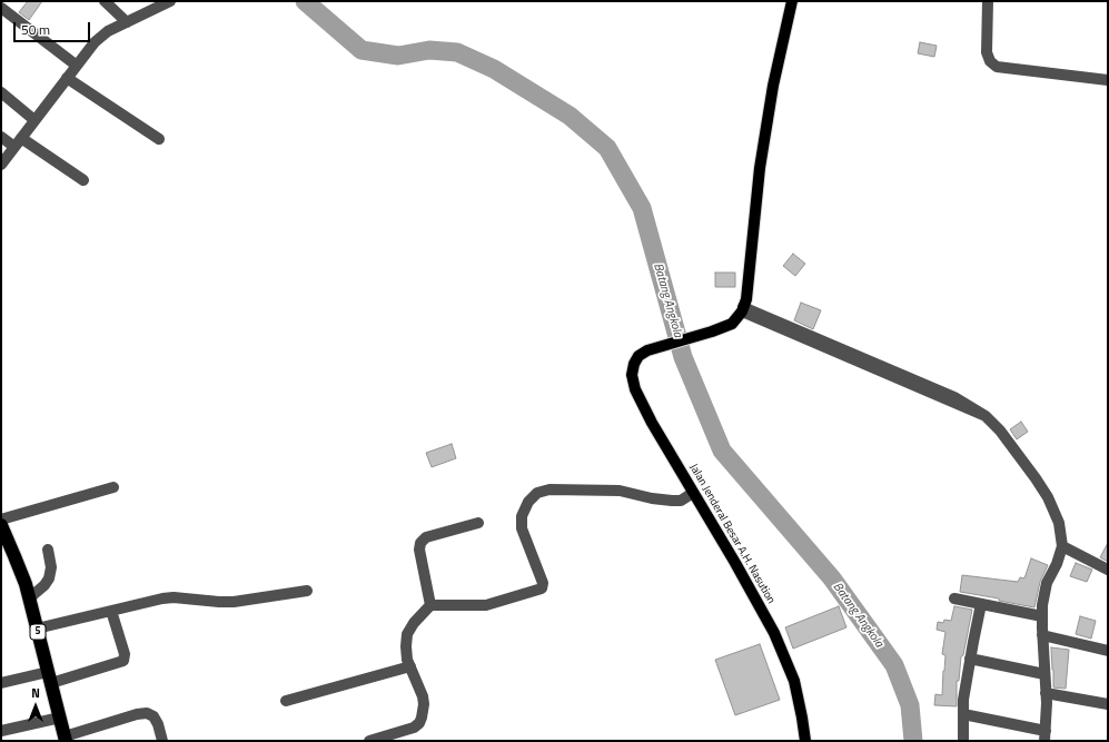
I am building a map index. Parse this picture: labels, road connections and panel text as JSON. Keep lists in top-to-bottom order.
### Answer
{
  "streets": {
    "highway": ["5"],
    "main road": ["Jalan Jenderal Besar A.H. Nasution"]
  },
  "water": ["Batang Angkola"],
  "scale_bar": "50 m",
  "north": "top"
}
